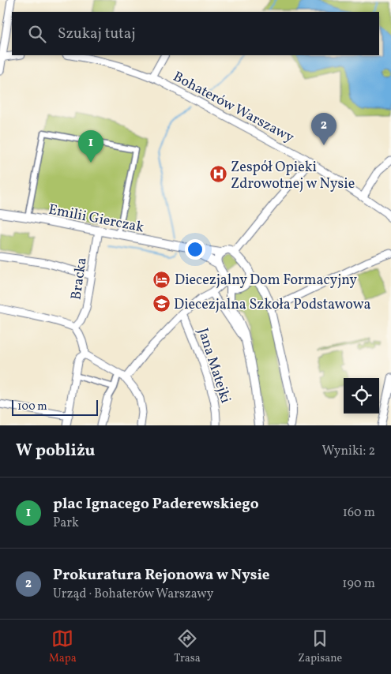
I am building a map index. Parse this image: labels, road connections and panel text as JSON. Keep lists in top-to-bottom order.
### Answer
{
  "streets": {
    "street": [
      "Bohaterów Warszawy",
      "Emilii Gierczak",
      "Bracka",
      "Jana Matejki"
    ]
  },
  "crossings": [
    ["Emilii Gierczak", "Bracka"]
  ],
  "places": {
    "hospital": ["Zespół Opieki Zdrowotnej w Nysie"],
    "hotel": ["Diecezjalny Dom Formacyjny"],
    "school or university": ["Diecezjalna Szkoła Podstawowa"]
  },
  "scale_bar": "100 m",
  "page": {
    "search": "Szukaj tutaj",
    "pins": ["2", "1"],
    "scale": "100 m",
    "heading": ["W pobliżu", "Wyniki: 2"],
    "list": [
      {
        "mark": "1",
        "name": "plac Ignacego Paderewskiego",
        "note": "Park",
        "value": "160 m"
      },
      {
        "mark": "2",
        "name": "Prokuratura Rejonowa w Nysie",
        "note": "Urząd · Bohaterów Warszawy",
        "value": "190 m"
      }
    ],
    "nav": ["Mapa", "Trasa", "Zapisane"]
  }
}
